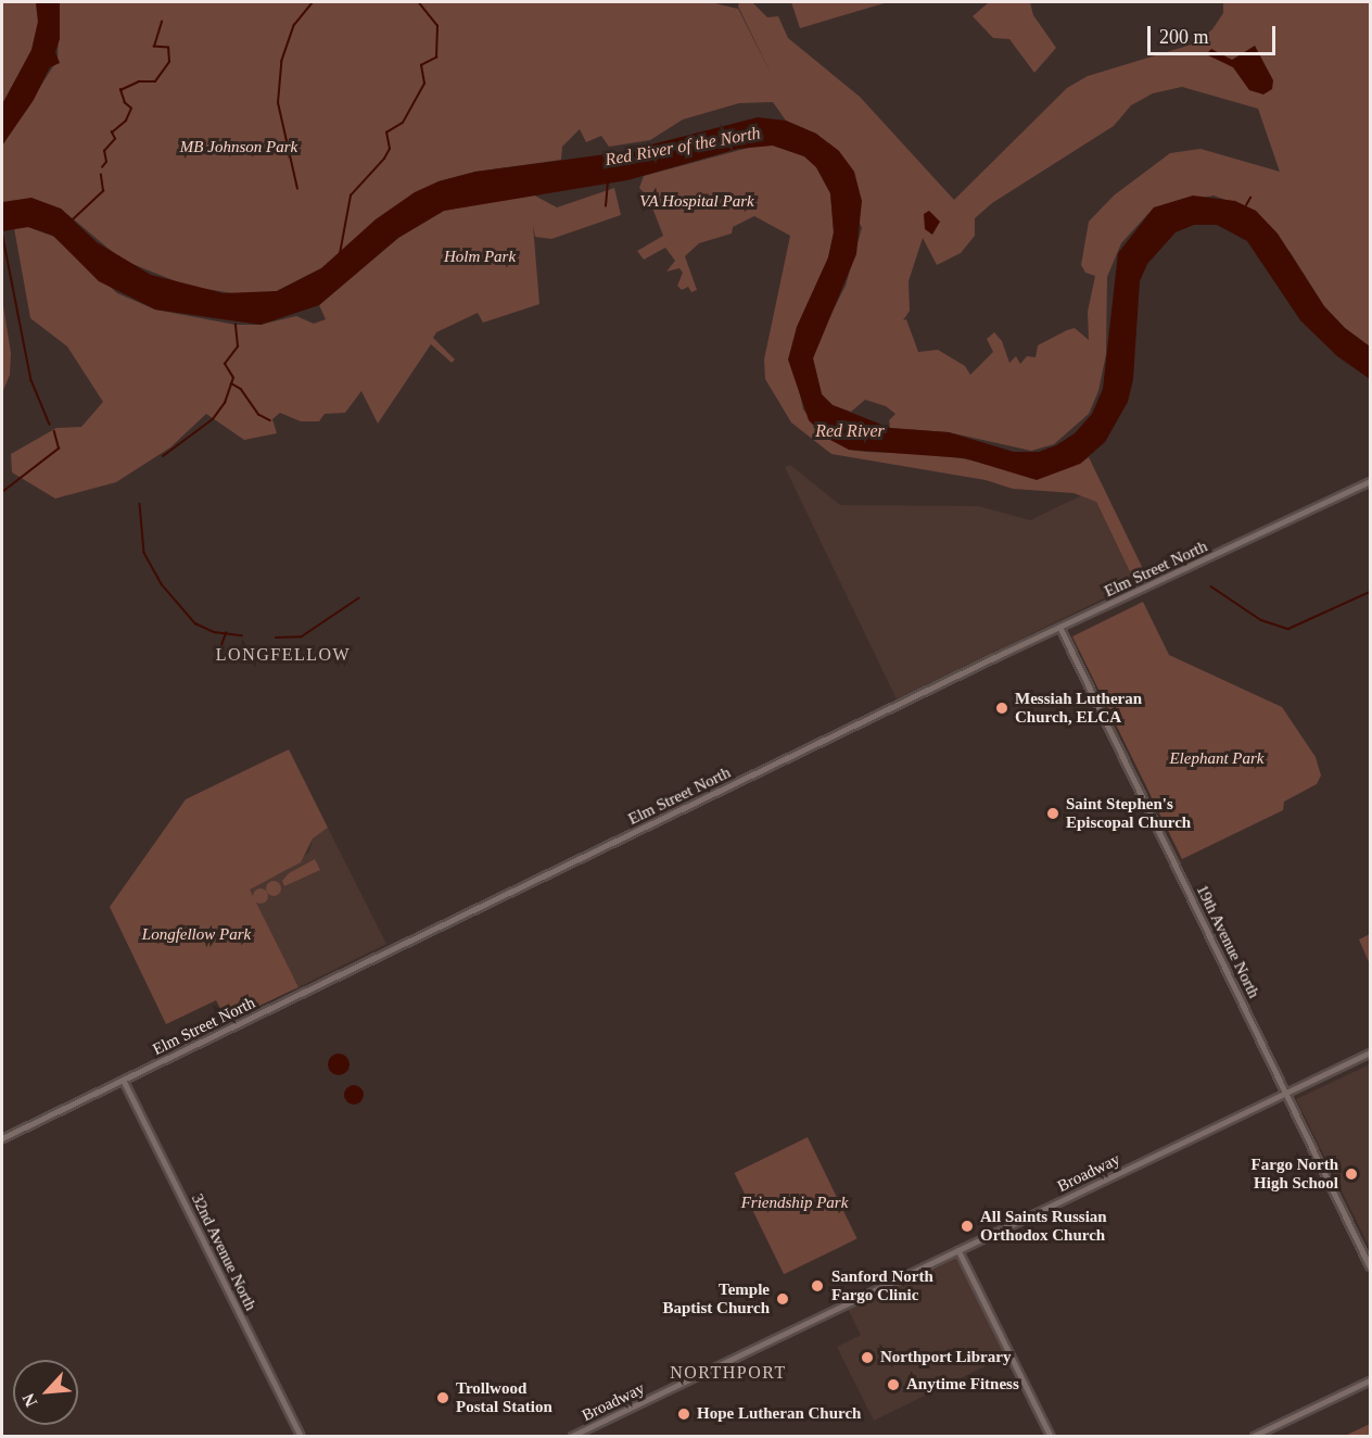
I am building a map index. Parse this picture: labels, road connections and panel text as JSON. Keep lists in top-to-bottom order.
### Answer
{
  "streets": {
    "street": [
      "Elm Street North",
      "19th Avenue North",
      "Broadway",
      "32nd Avenue North"
    ]
  },
  "crossings": [
    ["Elm Street North", "19th Avenue North"],
    ["Elm Street North", "32nd Avenue North"],
    ["19th Avenue North", "Broadway"]
  ],
  "districts": ["LONGFELLOW", "NORTHPORT"],
  "water": ["Red River of the North", "Red River"],
  "parks": [
    "MB Johnson Park",
    "VA Hospital Park",
    "Holm Park",
    "Elephant Park",
    "Longfellow Park",
    "Friendship Park"
  ],
  "places": [
    "Messiah Lutheran Church, ELCA",
    "Saint Stephen's Episcopal Church",
    "Fargo North High School",
    "All Saints Russian Orthodox Church",
    "Sanford North Fargo Clinic",
    "Temple Baptist Church",
    "Northport Library",
    "Anytime Fitness",
    "Trollwood Postal Station",
    "Hope Lutheran Church"
  ],
  "scale_bar": "200 m",
  "north": "bottom left"
}
